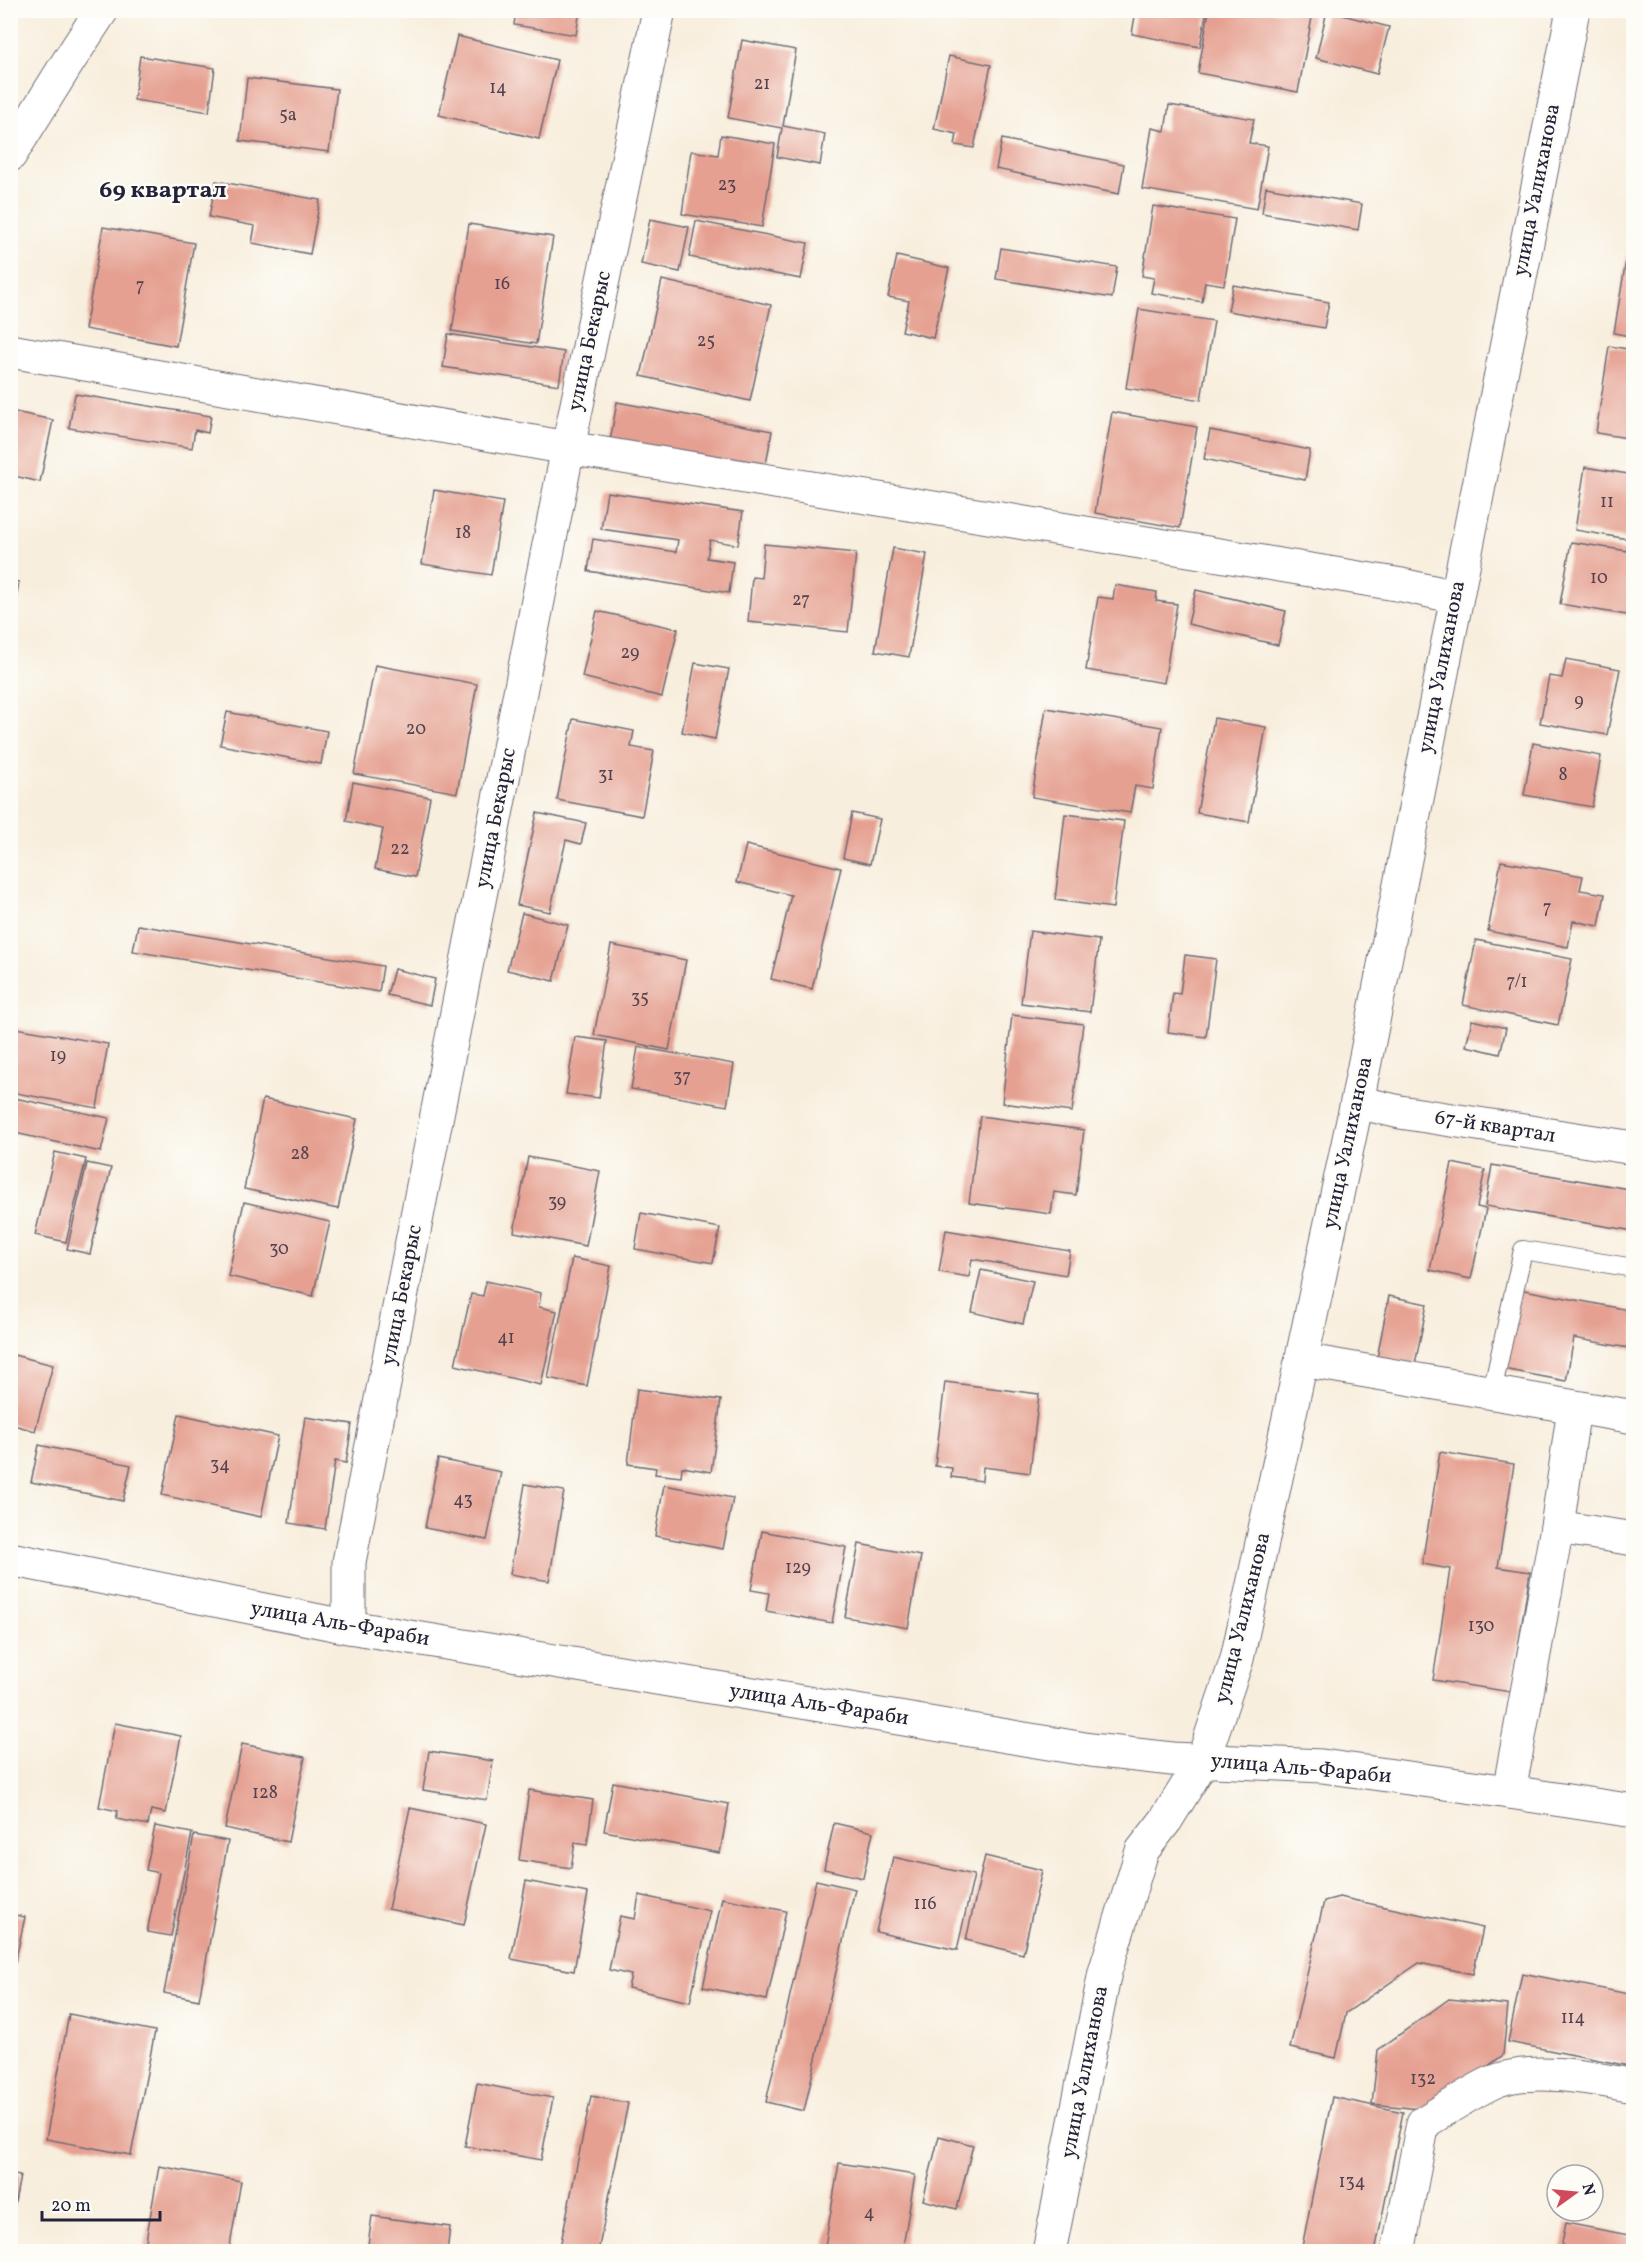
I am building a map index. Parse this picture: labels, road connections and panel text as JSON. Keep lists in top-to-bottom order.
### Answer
{
  "streets": {
    "street": [
      "улица Уалиханова",
      "улица Бекарыс",
      "67-й квартал",
      "улица Аль-Фараби"
    ]
  },
  "crossings": [
    ["улица Уалиханова", "67-й квартал"],
    ["улица Уалиханова", "улица Аль-Фараби"],
    ["улица Бекарыс", "улица Аль-Фараби"]
  ],
  "districts": ["69 квартал"],
  "house_numbers": [
    "21",
    "14",
    "5а",
    "23",
    "16",
    "7",
    "25",
    "11",
    "18",
    "10",
    "27",
    "29",
    "9",
    "20",
    "31",
    "8",
    "22",
    "7",
    "7/1",
    "35",
    "19",
    "37",
    "28",
    "39",
    "30",
    "41",
    "34",
    "43",
    "129",
    "130",
    "128",
    "116",
    "114",
    "132",
    "134",
    "4"
  ],
  "scale_bar": "20 m",
  "north": "right"
}
